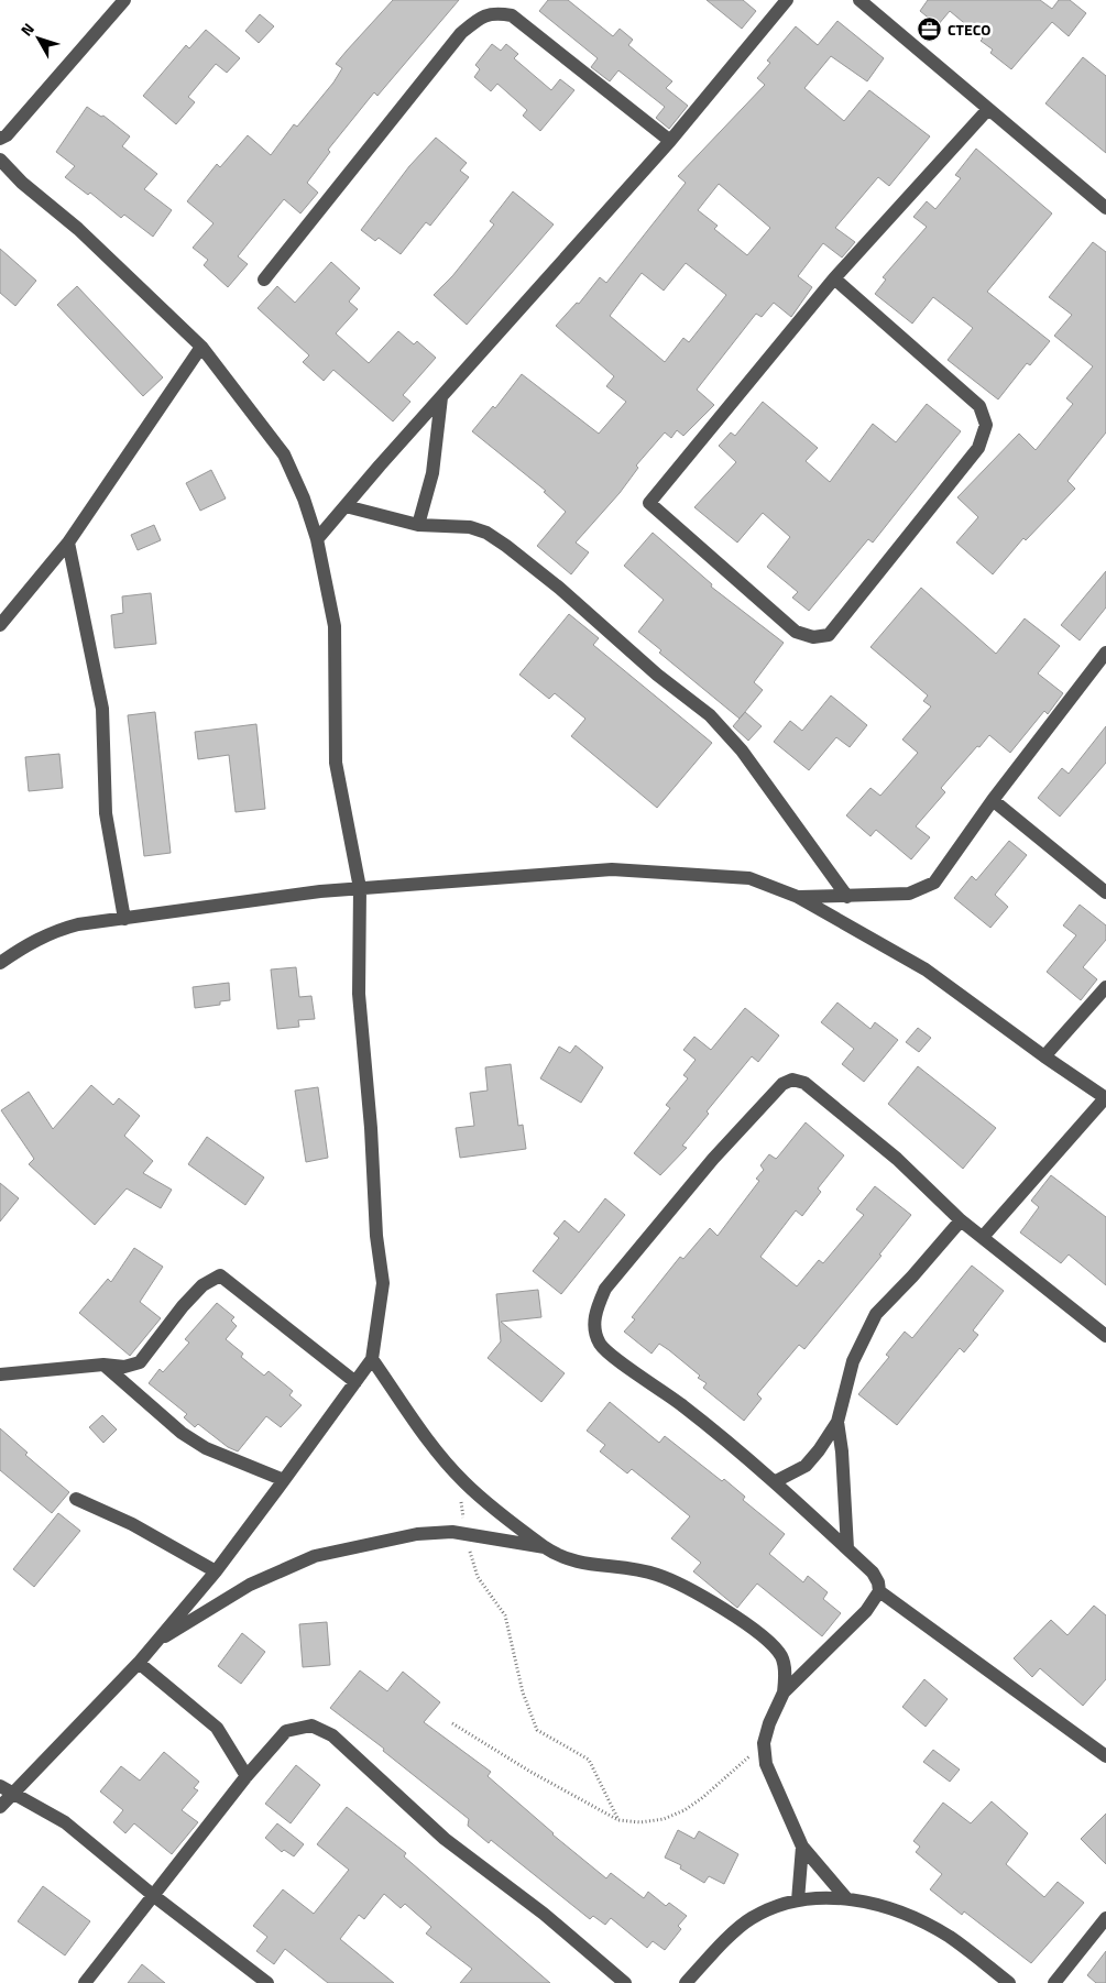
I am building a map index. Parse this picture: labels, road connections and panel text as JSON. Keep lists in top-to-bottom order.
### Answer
{
  "places": {
    "office": ["CTECO"]
  },
  "north": "top left"
}
